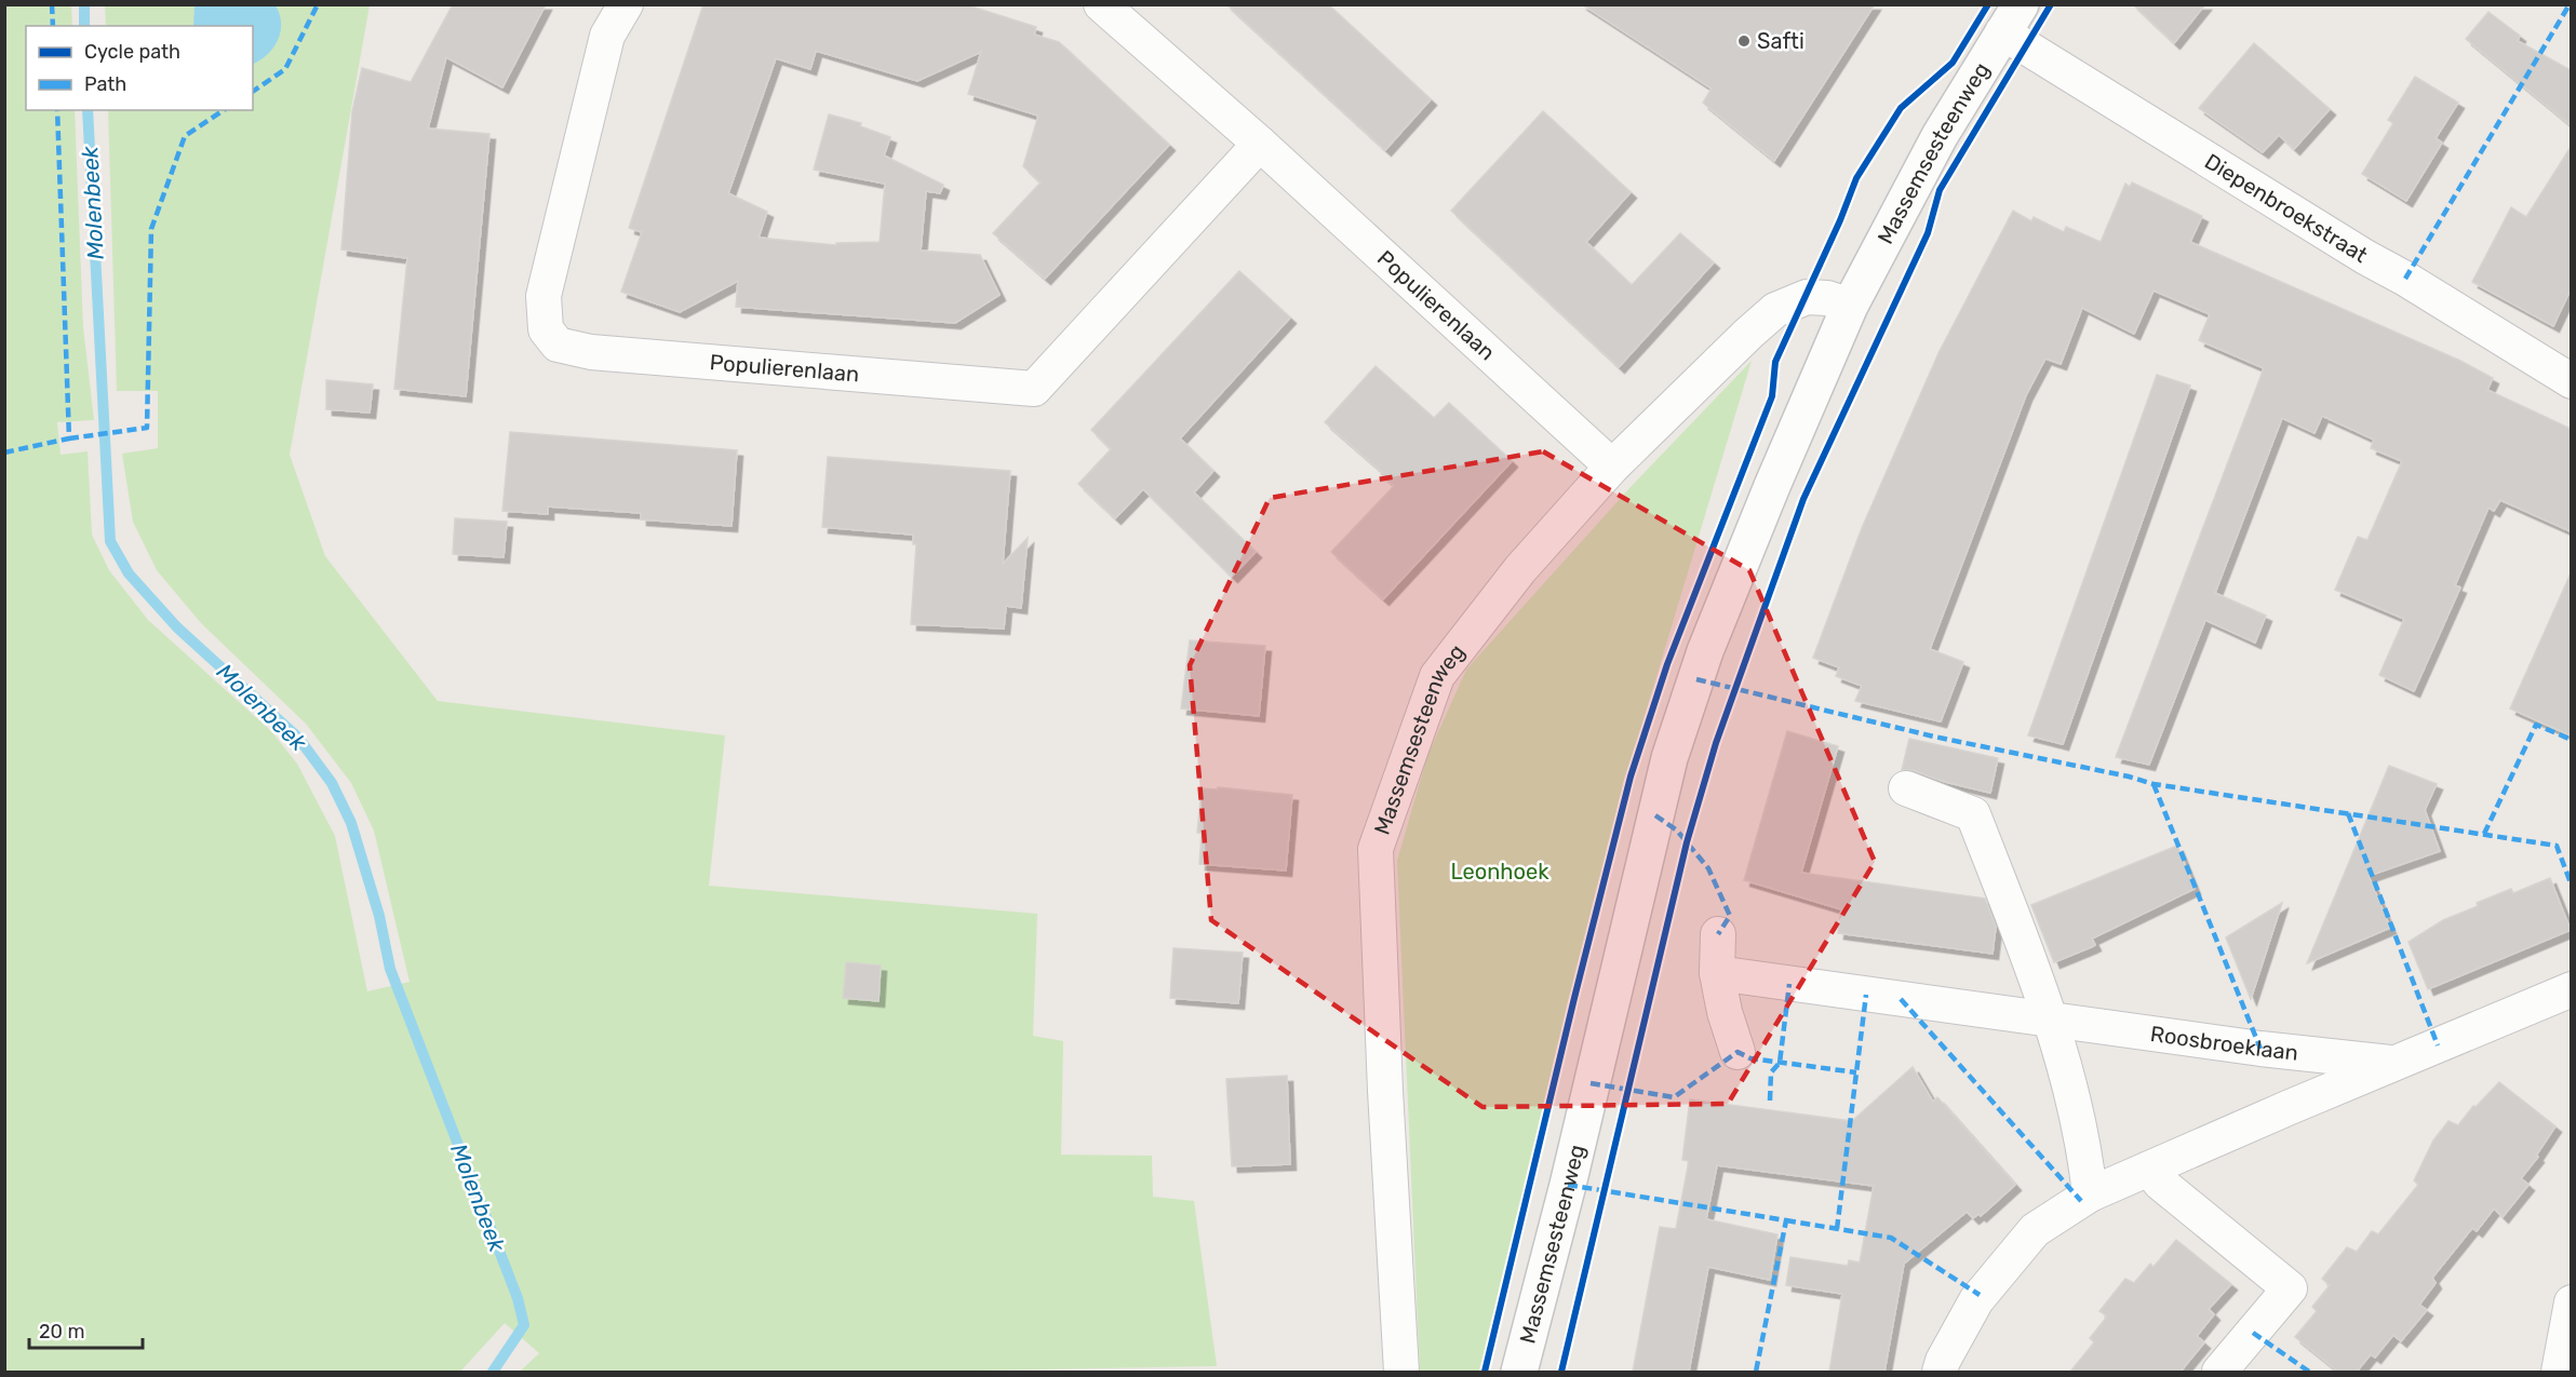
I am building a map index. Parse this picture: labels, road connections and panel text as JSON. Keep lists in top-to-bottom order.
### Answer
{
  "streets": {
    "main road": ["Massemsesteenweg"],
    "street": ["Diepenbroekstraat", "Populierenlaan", "Roosbroeklaan"]
  },
  "crossings": [
    ["Massemsesteenweg", "Diepenbroekstraat"],
    ["Massemsesteenweg", "Populierenlaan"]
  ],
  "water": ["Molenbeek"],
  "parks": ["Leonhoek"],
  "places": ["Safti"],
  "legend": ["Cycle path", "Path"],
  "scale_bar": "20 m"
}
